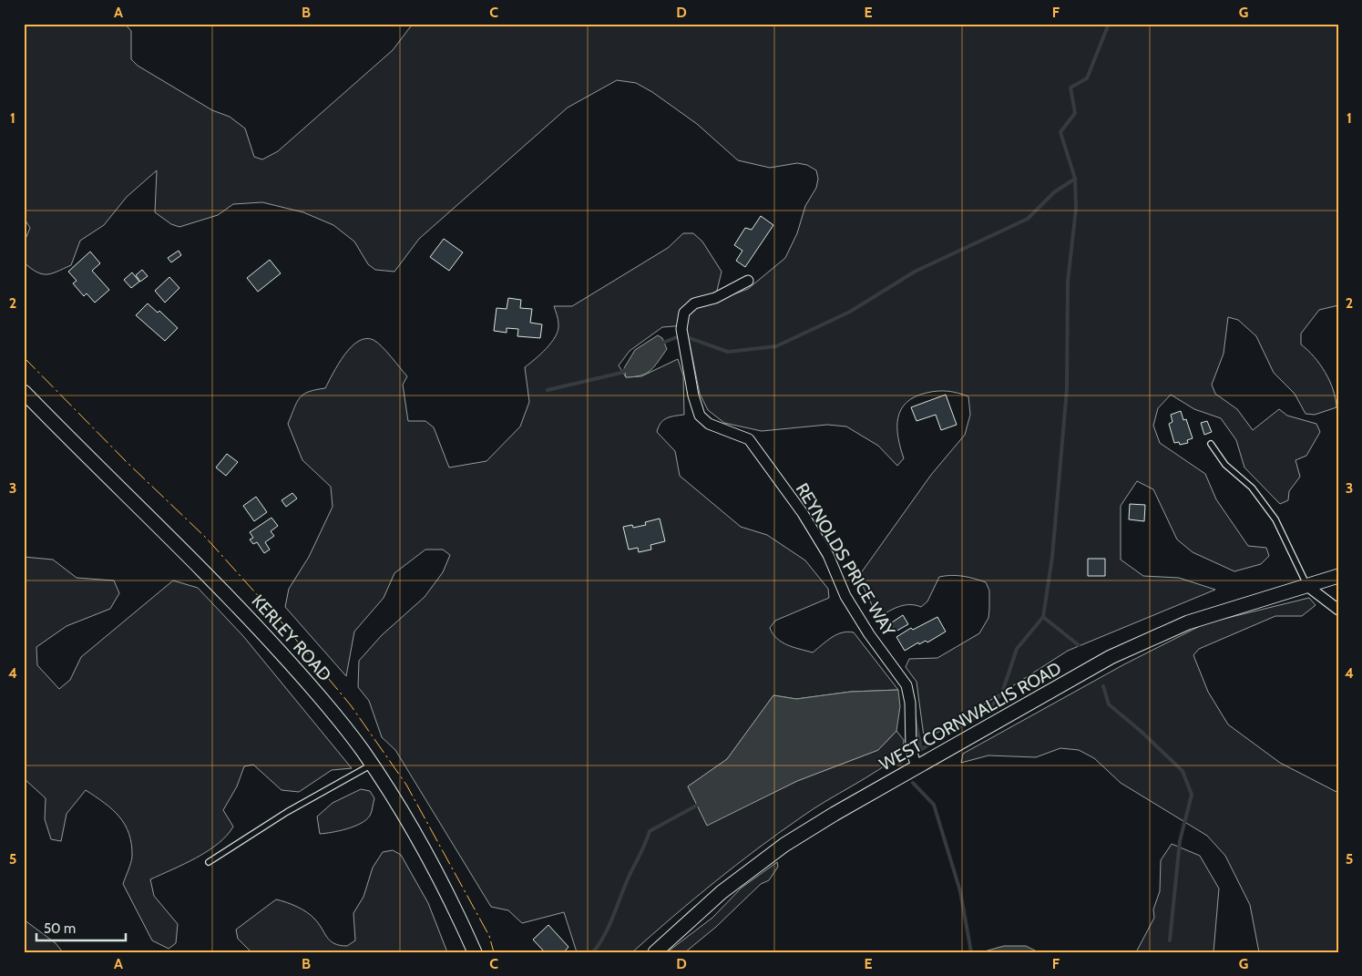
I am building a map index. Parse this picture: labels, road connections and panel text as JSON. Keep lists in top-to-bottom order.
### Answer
{
  "streets": {
    "street": ["REYNOLDS PRICE WAY", "KERLEY ROAD", "WEST CORNWALLIS ROAD"]
  },
  "crossings": [
    ["REYNOLDS PRICE WAY", "WEST CORNWALLIS ROAD"]
  ],
  "scale_bar": "50 m",
  "grid": {
    "columns": [
      "A",
      "B",
      "C",
      "D",
      "E",
      "F",
      "G"
    ],
    "rows": [
      "1",
      "2",
      "3",
      "4",
      "5"
    ]
  }
}
